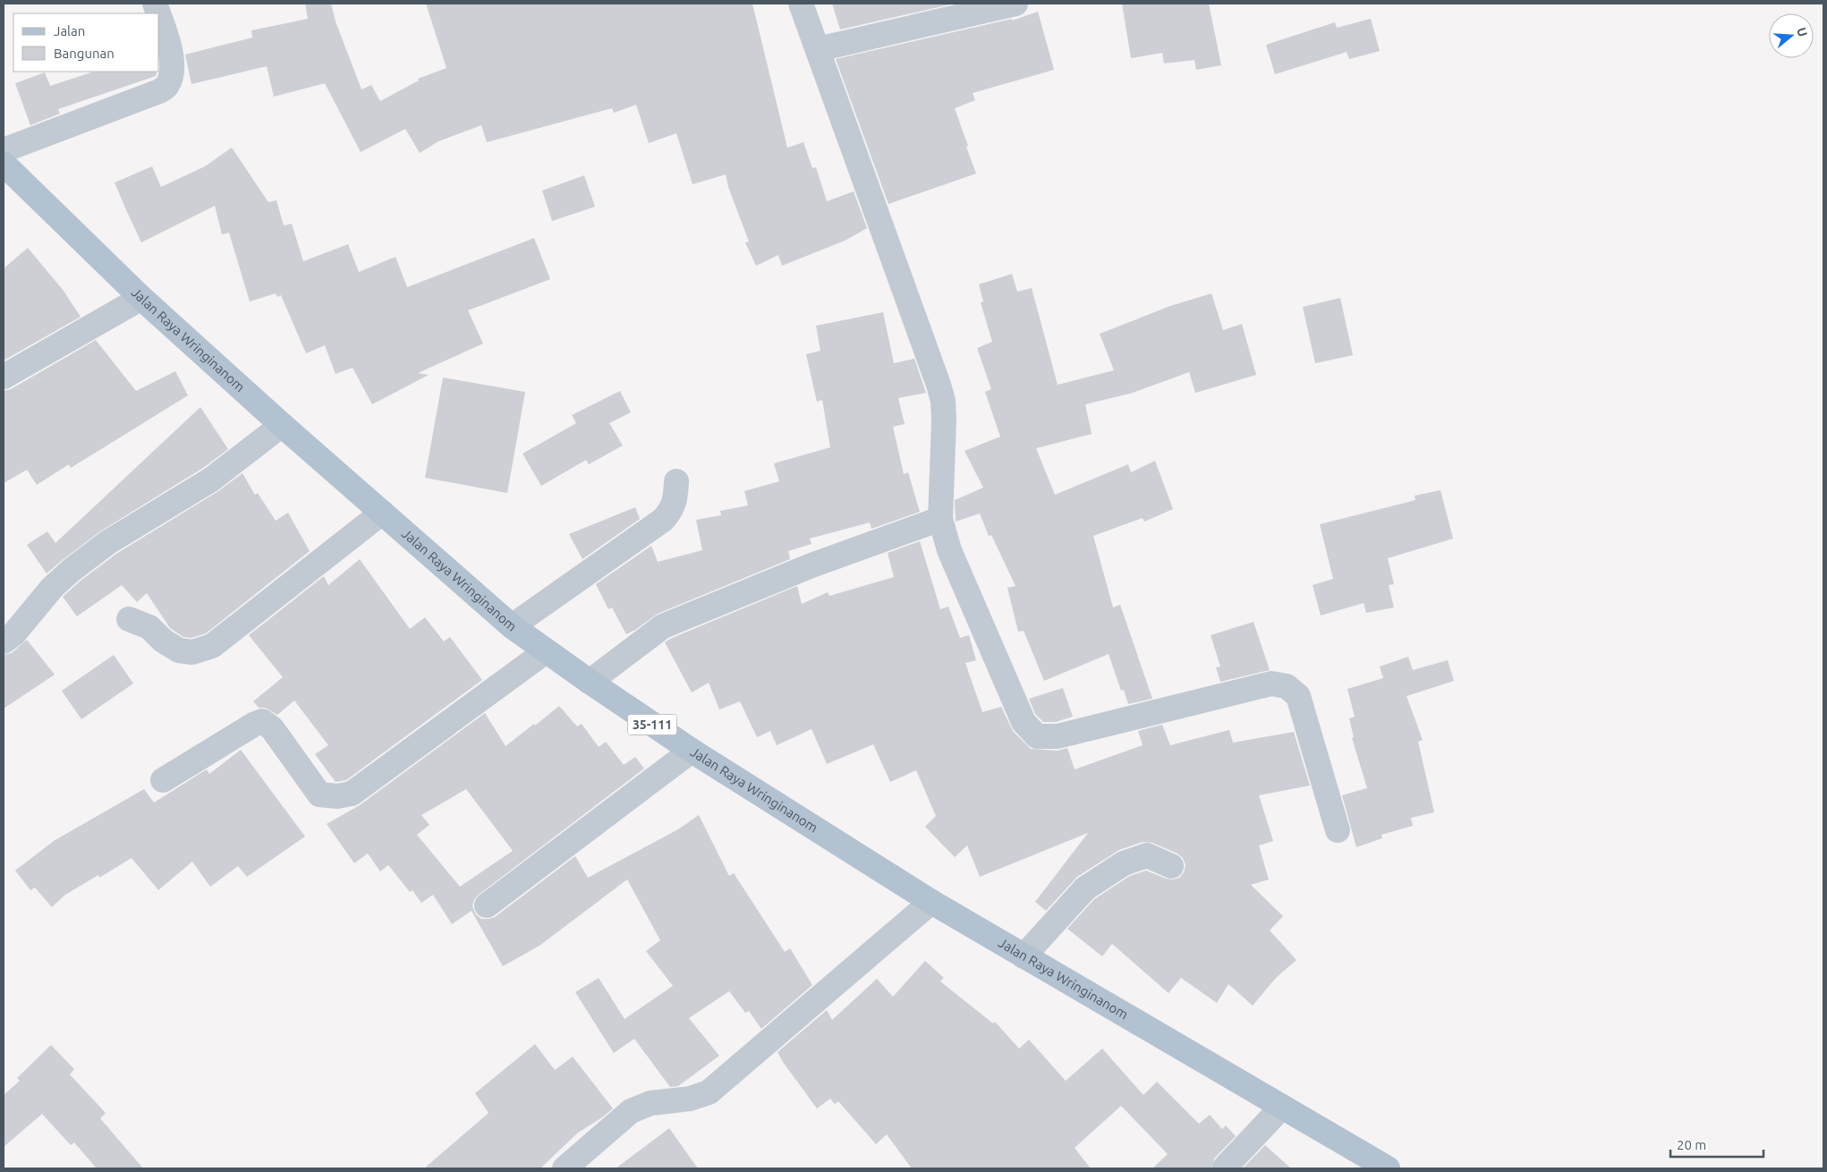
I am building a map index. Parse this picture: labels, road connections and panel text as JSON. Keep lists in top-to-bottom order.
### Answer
{
  "streets": {
    "main road": ["Jalan Raya Wringinanom", "35-111"]
  },
  "legend": ["Jalan", "Bangunan"],
  "scale_bar": "20 m",
  "north": "right"
}
